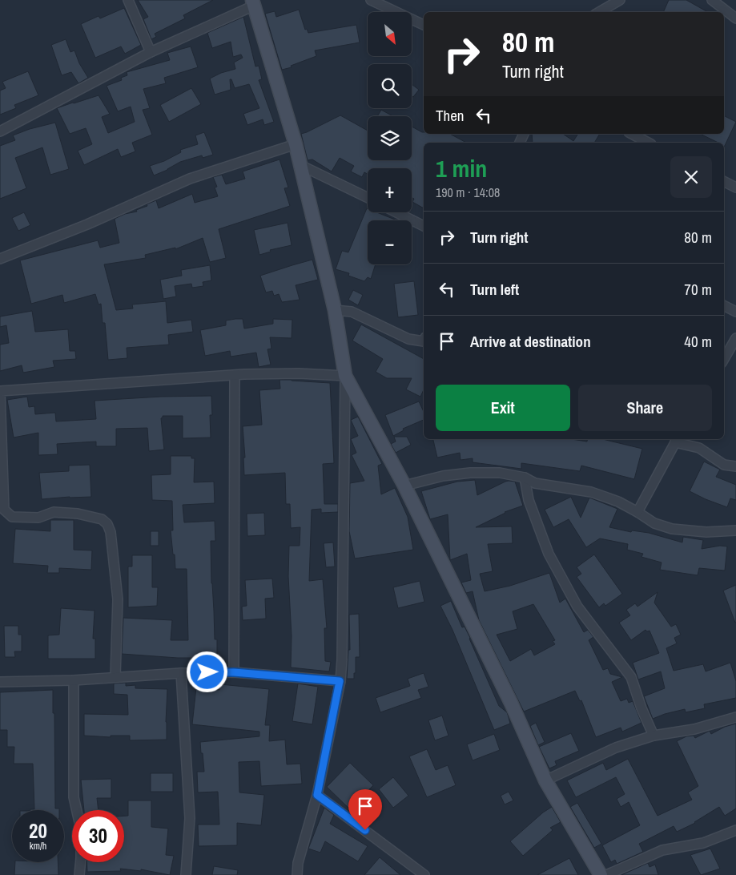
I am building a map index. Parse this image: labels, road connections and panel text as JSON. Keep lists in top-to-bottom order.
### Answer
{
  "north": "bottom right",
  "page": {
    "map_buttons": ["+", "−"],
    "turn": ["80 m", "Turn right"],
    "then": "Then",
    "heading": ["1 min", "190 m · 14:08"],
    "list": [
      {
        "name": "Turn right",
        "value": "80 m"
      },
      {
        "name": "Turn left",
        "value": "70 m"
      },
      {
        "name": "Arrive at destination",
        "value": "40 m"
      }
    ],
    "buttons": ["Exit", "Share"],
    "speed": "20 km/h",
    "limit": "30"
  }
}
